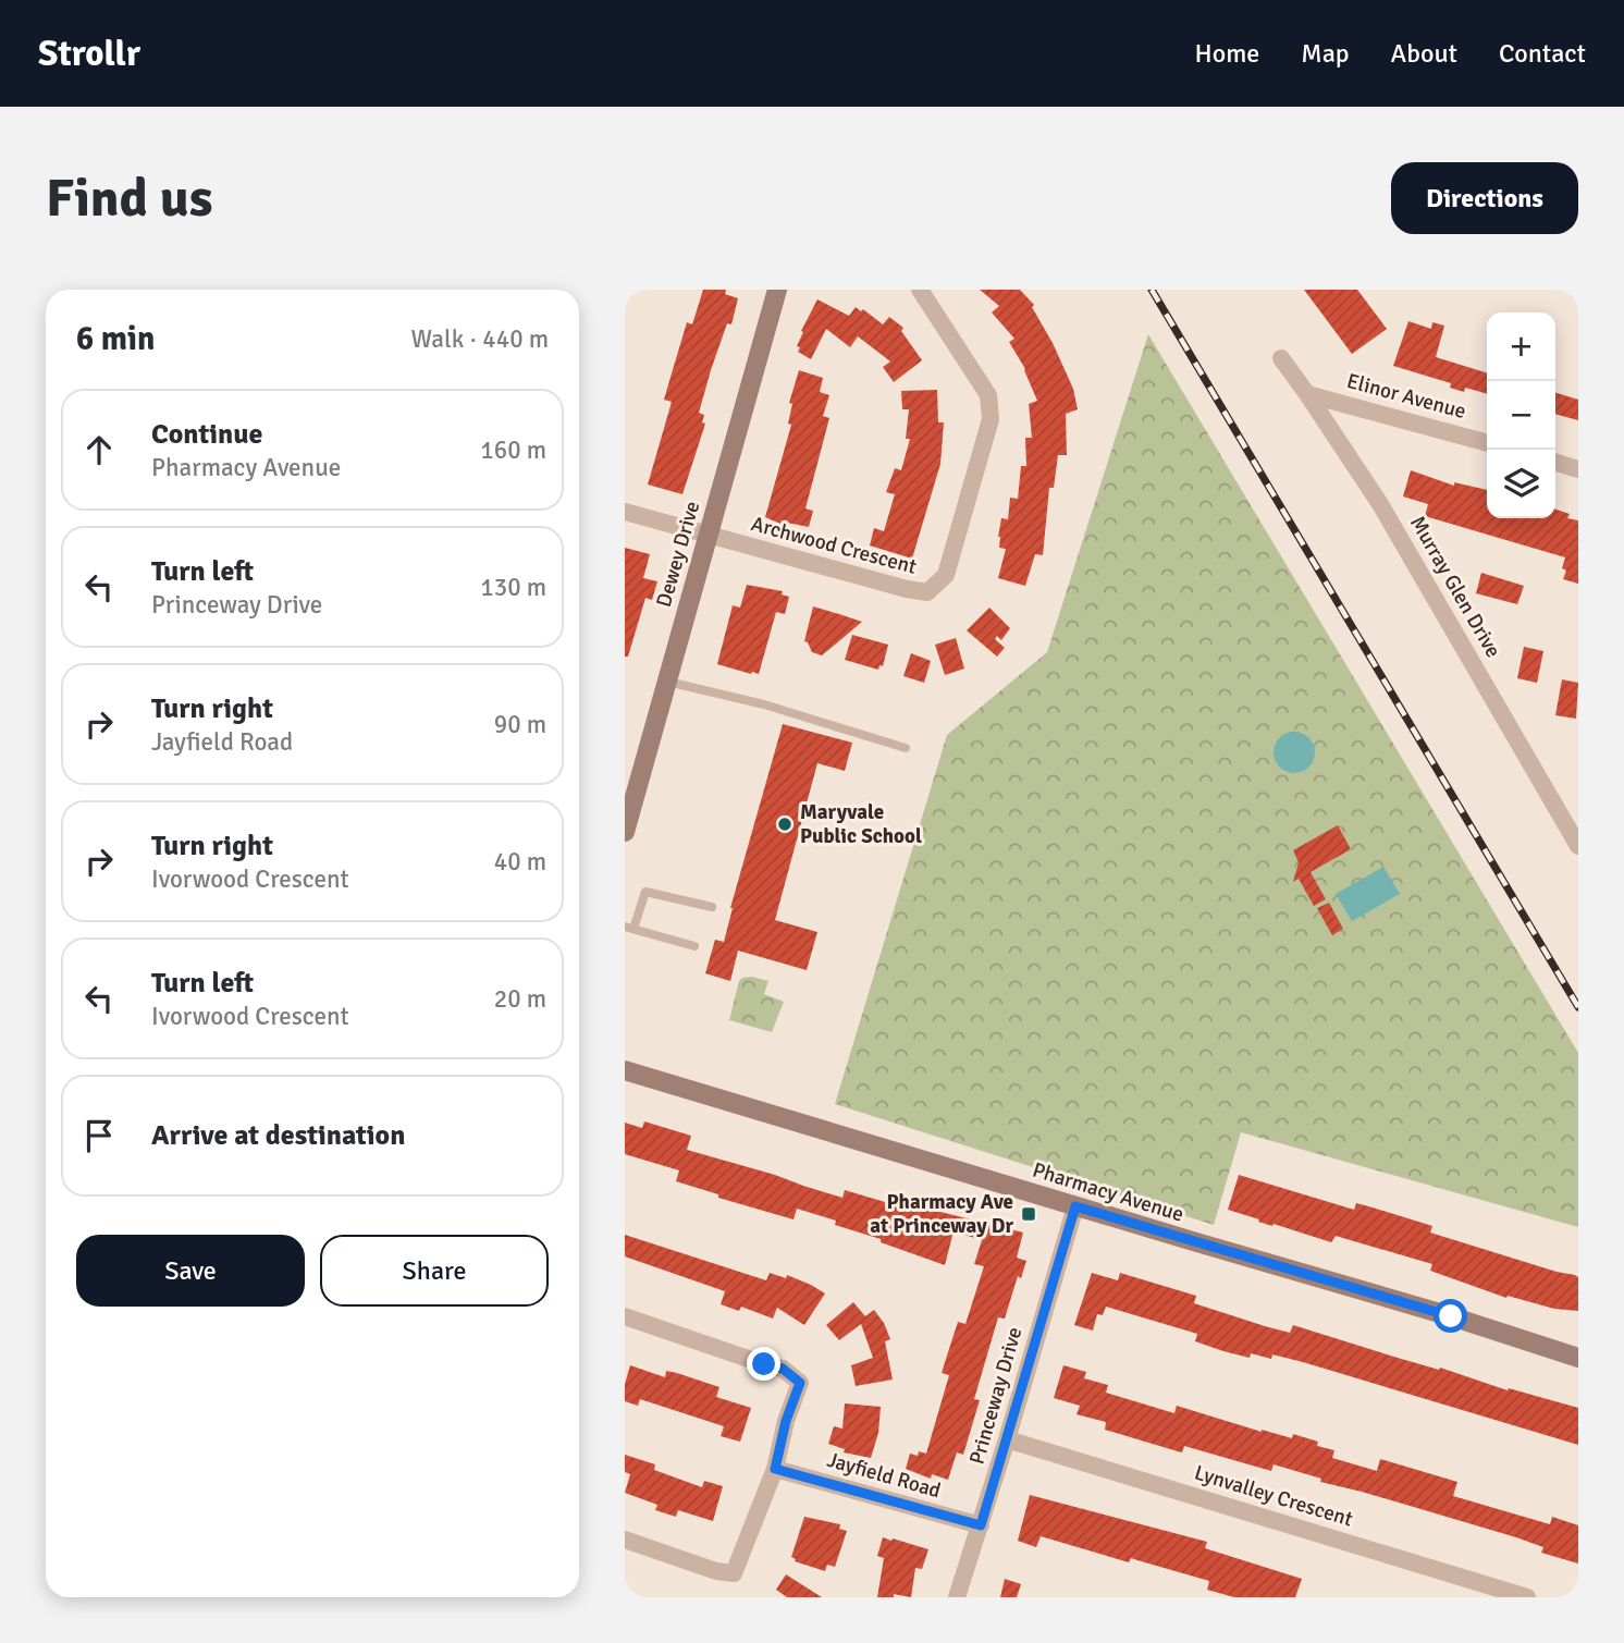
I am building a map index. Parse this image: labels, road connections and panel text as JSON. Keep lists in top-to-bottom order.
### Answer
{
  "streets": {
    "street": [
      "Elinor Avenue",
      "Archwood Crescent",
      "Dewey Drive",
      "Murray Glen Drive",
      "Pharmacy Avenue",
      "Princeway Drive",
      "Jayfield Road",
      "Lynvalley Crescent"
    ]
  },
  "crossings": [
    ["Elinor Avenue", "Murray Glen Drive"],
    ["Archwood Crescent", "Dewey Drive"],
    ["Pharmacy Avenue", "Princeway Drive"],
    ["Princeway Drive", "Jayfield Road"],
    ["Princeway Drive", "Lynvalley Crescent"]
  ],
  "places": {
    "other": ["Maryvale Public School"],
    "transit": ["Pharmacy Ave at Princeway Dr"]
  },
  "page": {
    "header": "Strollr",
    "nav": [
      "Home",
      "Map",
      "About",
      "Contact"
    ],
    "buttons": [
      "Directions",
      ["Save", "Share"]
    ],
    "title": "Find us",
    "heading": ["6 min", "Walk · 440 m"],
    "map_buttons": ["+", "−"],
    "list": [
      ["Continue", "Pharmacy Avenue", "160 m"],
      ["Turn left", "Princeway Drive", "130 m"],
      ["Turn right", "Jayfield Road", "90 m"],
      ["Turn right", "Ivorwood Crescent", "40 m"],
      ["Turn left", "Ivorwood Crescent", "20 m"],
      "Arrive at destination"
    ]
  }
}
